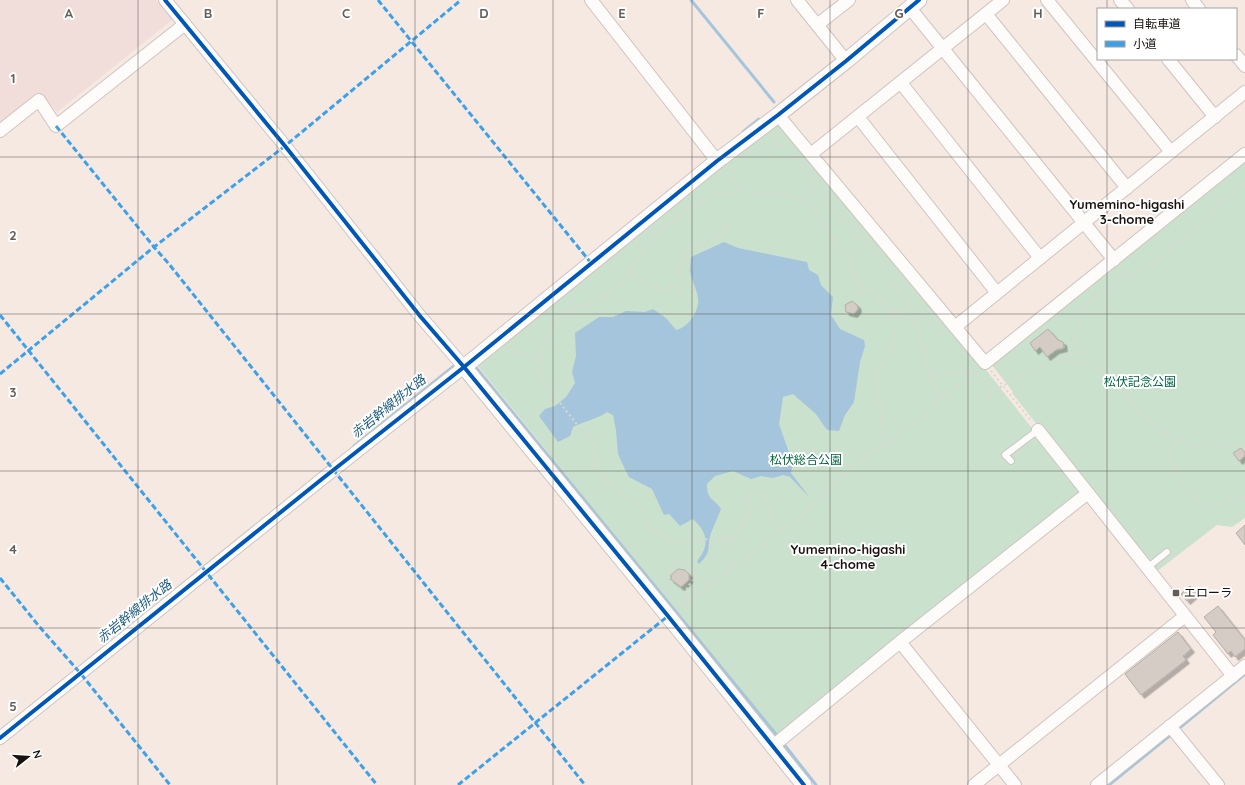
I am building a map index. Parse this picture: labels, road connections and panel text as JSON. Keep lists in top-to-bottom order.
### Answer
{
  "districts": ["Yumemino-higashi 3-chome", "Yumemino-higashi 4-chome"],
  "water": ["赤岩幹線排水路"],
  "parks": ["松伏記念公園", "松伏総合公園"],
  "places": {
    "transit": ["エローラ"]
  },
  "legend": ["自転車道", "小道"],
  "north": "right",
  "grid": {
    "columns": [
      "A",
      "B",
      "C",
      "D",
      "E",
      "F",
      "G",
      "H"
    ],
    "rows": [
      "1",
      "2",
      "3",
      "4",
      "5"
    ]
  }
}
